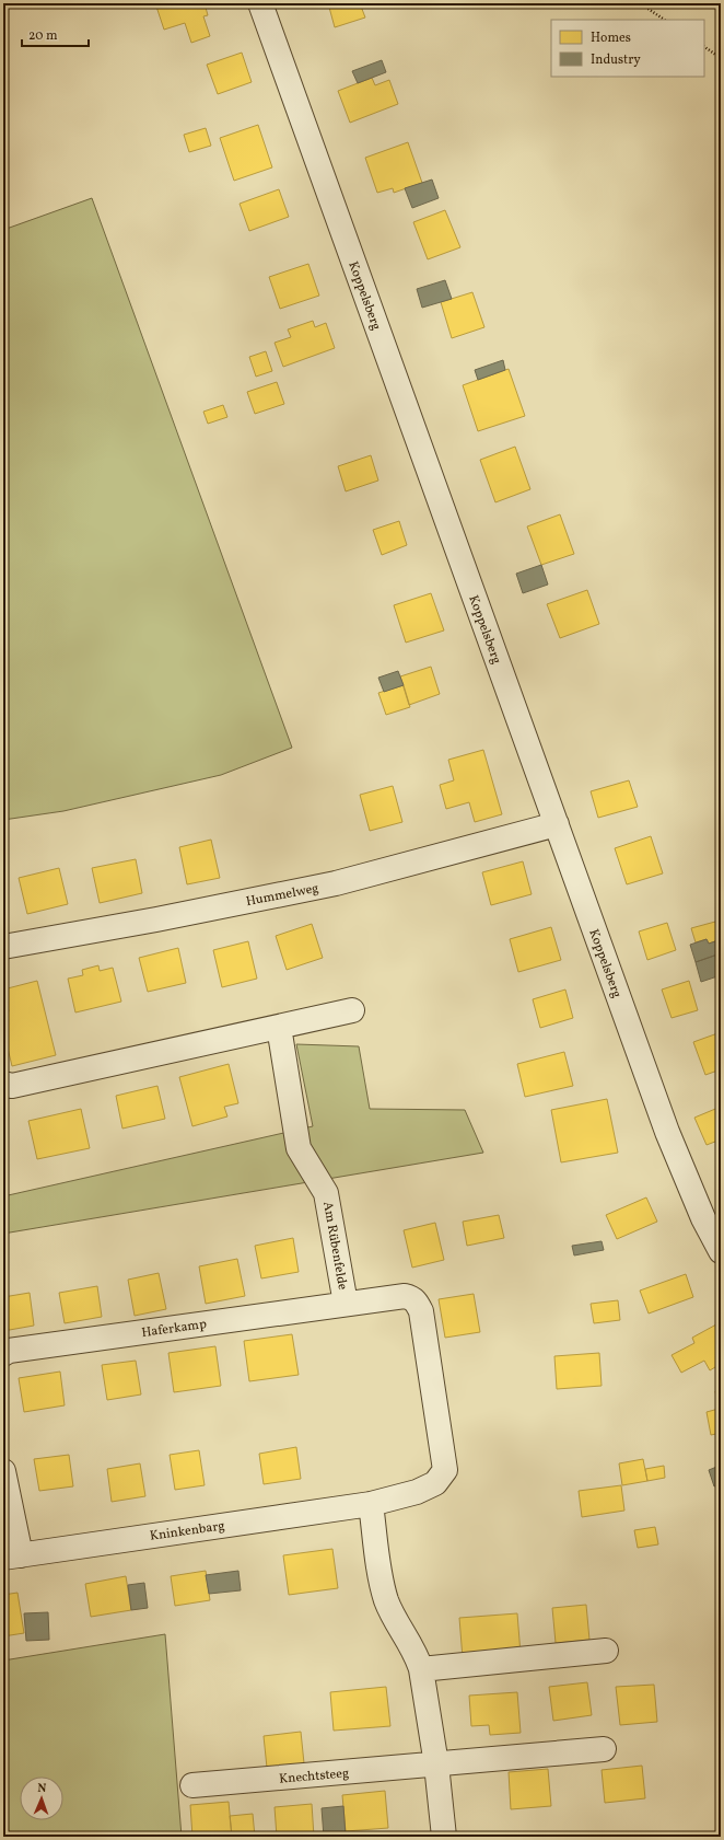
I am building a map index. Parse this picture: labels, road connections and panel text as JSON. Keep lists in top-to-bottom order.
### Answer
{
  "streets": {
    "street": [
      "Koppelsberg",
      "Hummelweg",
      "Am Rübenfelde",
      "Haferkamp",
      "Kninkenbarg",
      "Knechtsteeg"
    ]
  },
  "crossings": [
    ["Koppelsberg", "Hummelweg"],
    ["Am Rübenfelde", "Haferkamp"],
    ["Am Rübenfelde", "Kninkenbarg"]
  ],
  "legend": ["Homes", "Industry"],
  "scale_bar": "20 m",
  "north": "top"
}
